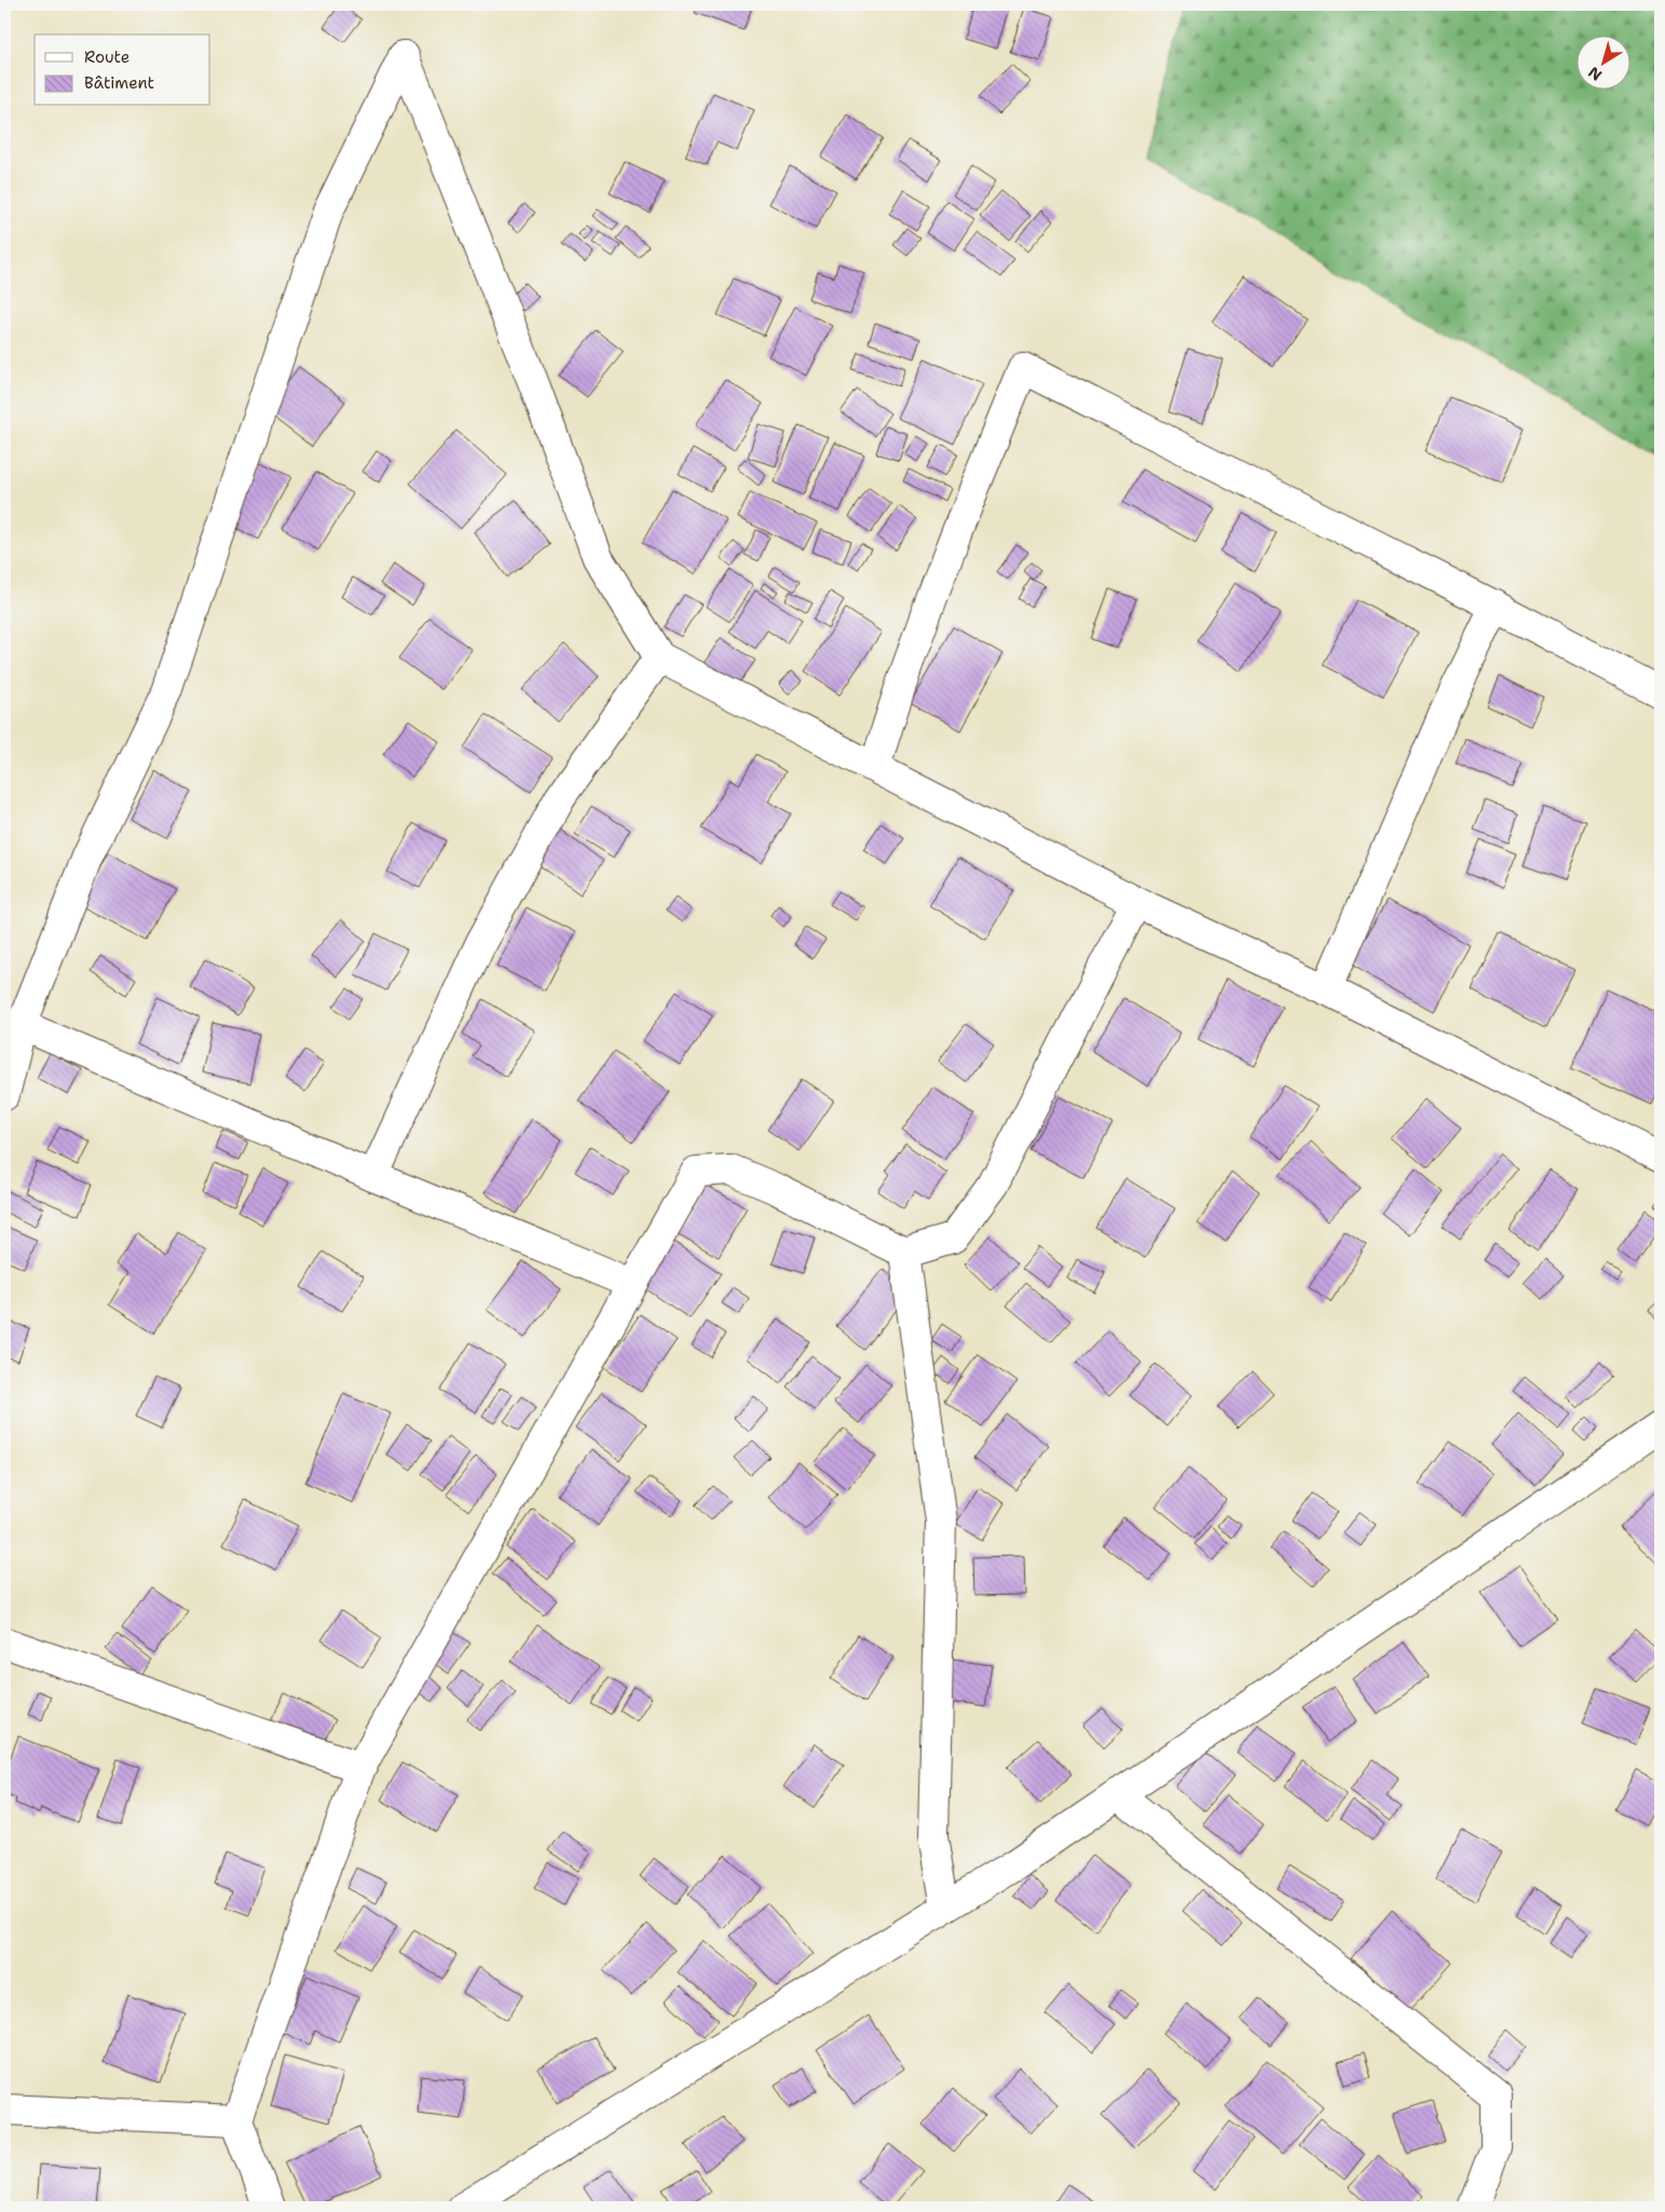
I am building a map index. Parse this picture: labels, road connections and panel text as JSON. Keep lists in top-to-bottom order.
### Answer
{
  "legend": ["Route", "Bâtiment"],
  "north": "bottom left"
}
